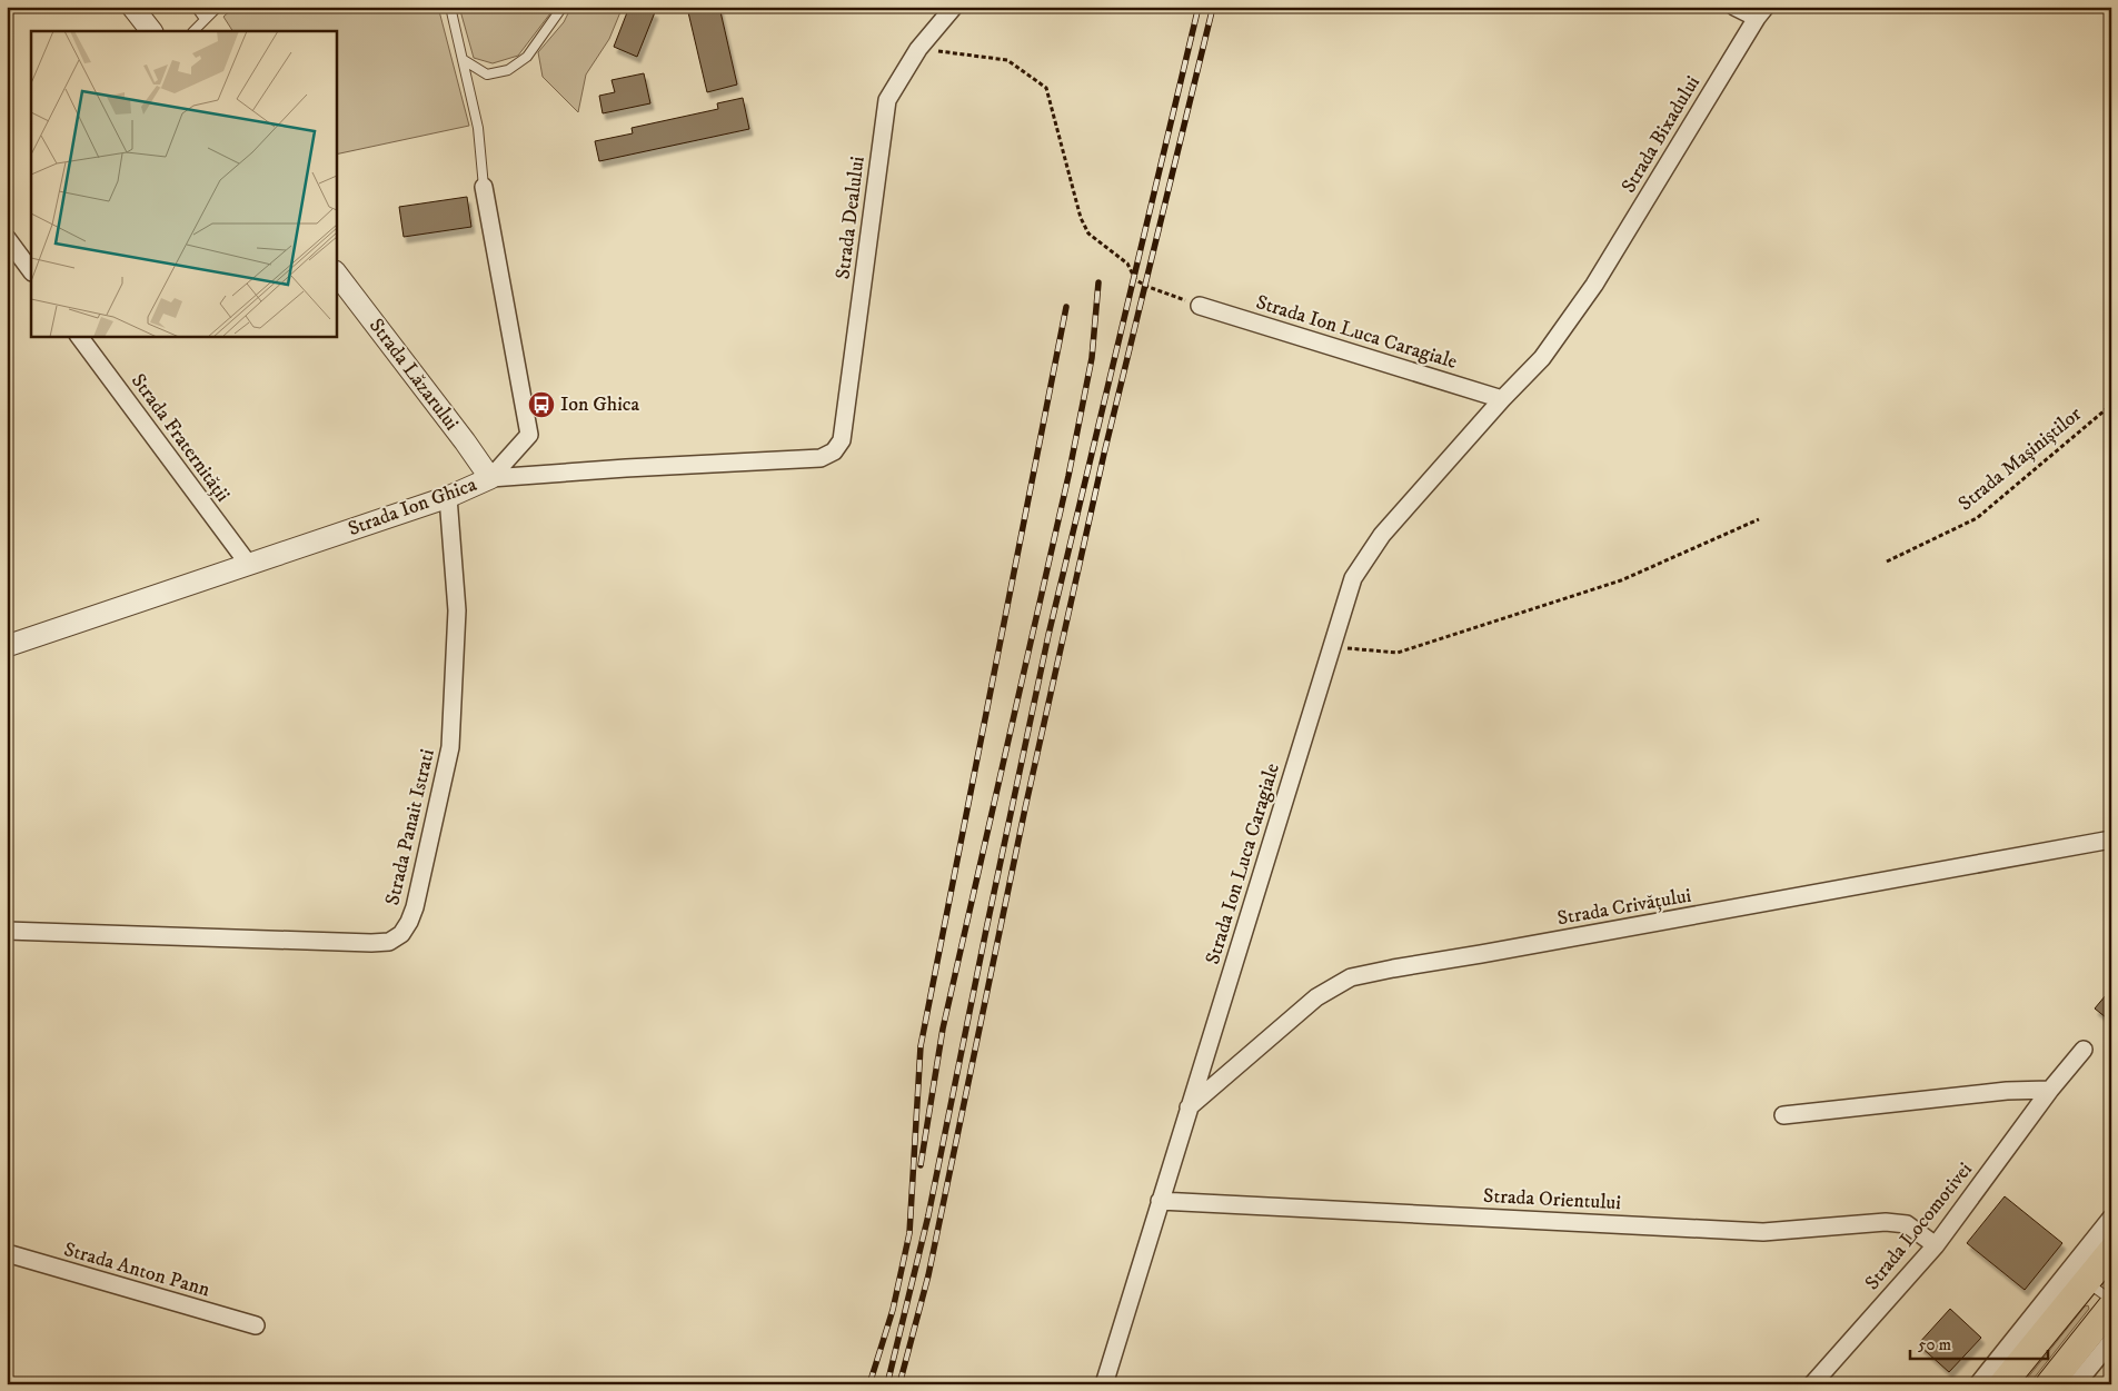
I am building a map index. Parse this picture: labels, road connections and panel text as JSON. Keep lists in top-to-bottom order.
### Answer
{
  "streets": {
    "street": [
      "Strada Bixadului",
      "Strada Dealului",
      "Strada Ion Luca Caragiale",
      "Strada Lăzarului",
      "Strada Fraternității",
      "Strada Ion Ghica",
      "Strada Panait Istrati",
      "Strada Crivățului",
      "Strada Orientului",
      "Strada Locomotivei",
      "Strada Anton Pann"
    ],
    "path": ["Strada Mașiniștilor"]
  },
  "crossings": [
    ["Strada Bixadului", "Strada Ion Luca Caragiale"],
    ["Strada Dealului", "Strada Ion Ghica"],
    ["Strada Ion Luca Caragiale", "Strada Crivățului"],
    ["Strada Ion Luca Caragiale", "Strada Orientului"],
    ["Strada Lăzarului", "Strada Ion Ghica"],
    ["Strada Fraternității", "Strada Ion Ghica"],
    ["Strada Ion Ghica", "Strada Panait Istrati"],
    ["Strada Orientului", "Strada Locomotivei"]
  ],
  "places": {
    "bus stop": ["Ion Ghica"]
  },
  "scale_bar": "50 m"
}
